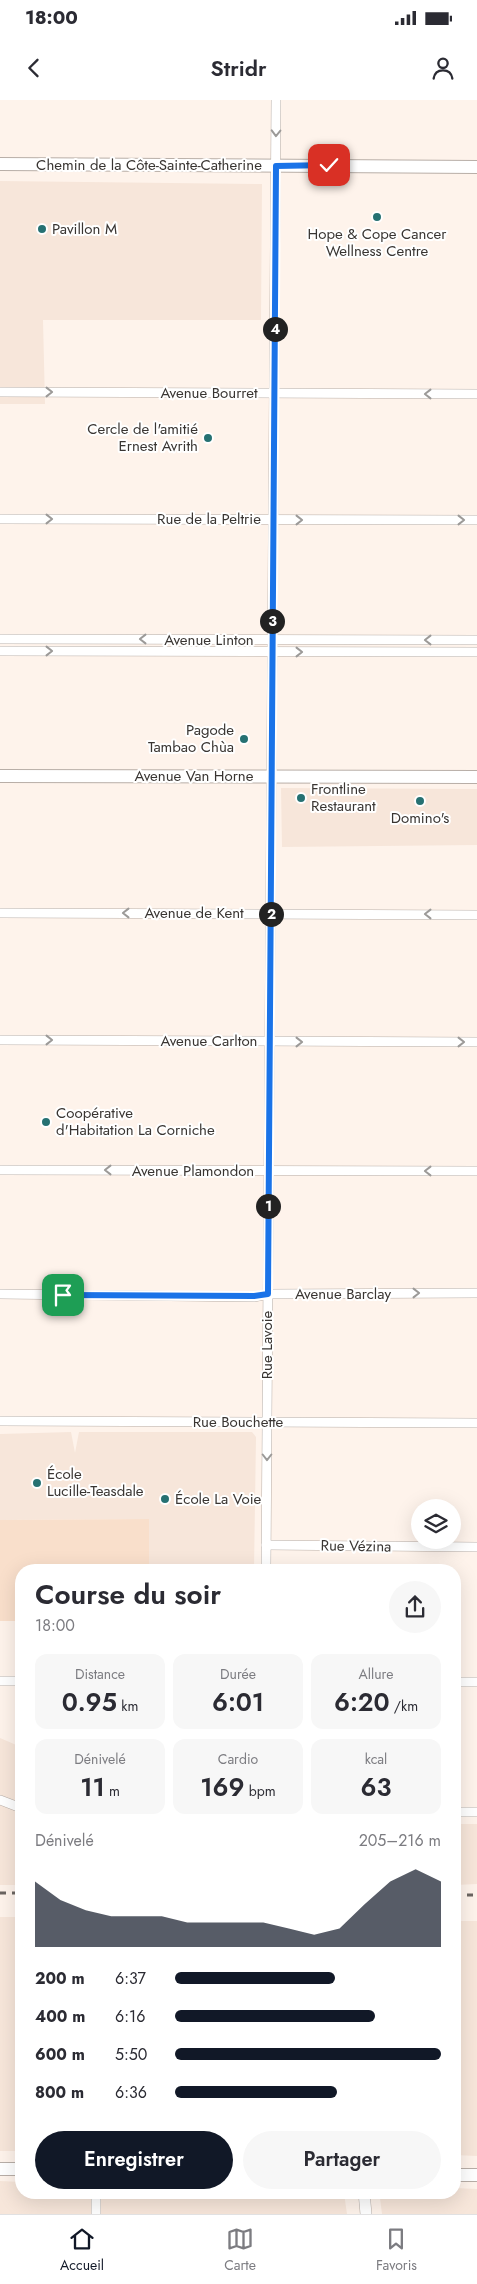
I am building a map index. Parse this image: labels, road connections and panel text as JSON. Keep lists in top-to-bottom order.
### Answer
{
  "streets": {
    "main road": ["Chemin de la Côte-Sainte-Catherine", "Avenue Van Horne"],
    "street": [
      "Avenue Bourret",
      "Rue de la Peltrie",
      "Avenue Linton",
      "Avenue de Kent",
      "Avenue Carlton",
      "Avenue Plamondon",
      "Avenue Barclay",
      "Rue Lavoie",
      "Rue Bouchette",
      "Rue Vézina"
    ]
  },
  "crossings": [
    ["Chemin de la Côte-Sainte-Catherine", "Rue Lavoie"],
    ["Avenue Bourret", "Rue Lavoie"],
    ["Rue de la Peltrie", "Rue Lavoie"],
    ["Avenue Linton", "Rue Lavoie"],
    ["Avenue Van Horne", "Rue Lavoie"],
    ["Avenue de Kent", "Rue Lavoie"],
    ["Avenue Carlton", "Rue Lavoie"],
    ["Avenue Plamondon", "Rue Lavoie"],
    ["Avenue Barclay", "Rue Lavoie"],
    ["Rue Lavoie", "Rue Bouchette"],
    ["Rue Lavoie", "Rue Vézina"]
  ],
  "one_way": [
    "Rue de la Peltrie",
    "Avenue de Kent",
    "Avenue Carlton",
    "Avenue Plamondon",
    "Avenue Barclay"
  ],
  "places": [
    "Hope & Cope Cancer Wellness Centre",
    "Pavillon M",
    "Cercle de l'amitié Ernest Avrith",
    "Pagode Tambao Chùa",
    "Frontline Restaurant",
    "Domino's",
    "Coopérative d'Habitation La Corniche",
    "École Lucille-Teasdale",
    "École La Voie"
  ],
  "page": {
    "status": "18:00",
    "header": "Stridr",
    "pins": [
      "4",
      "3",
      "2",
      "1"
    ],
    "heading": ["Course du soir", "18:00"],
    "stats": [
      ["Distance", "0.95 km"],
      ["Durée", "6:01"],
      ["Allure", "6:20 /km"],
      ["Dénivelé", "11 m"],
      ["Cardio", "169 bpm"],
      ["kcal", "63"]
    ],
    "chart": ["Dénivelé", "205–216 m"],
    "list": [
      {
        "name": "200 m",
        "note": "6:37"
      },
      {
        "name": "400 m",
        "note": "6:16"
      },
      {
        "name": "600 m",
        "note": "5:50"
      },
      {
        "name": "800 m",
        "note": "6:36"
      }
    ],
    "buttons": ["Enregistrer", "Partager"],
    "tabs": ["Accueil", "Carte", "Favoris"]
  }
}
